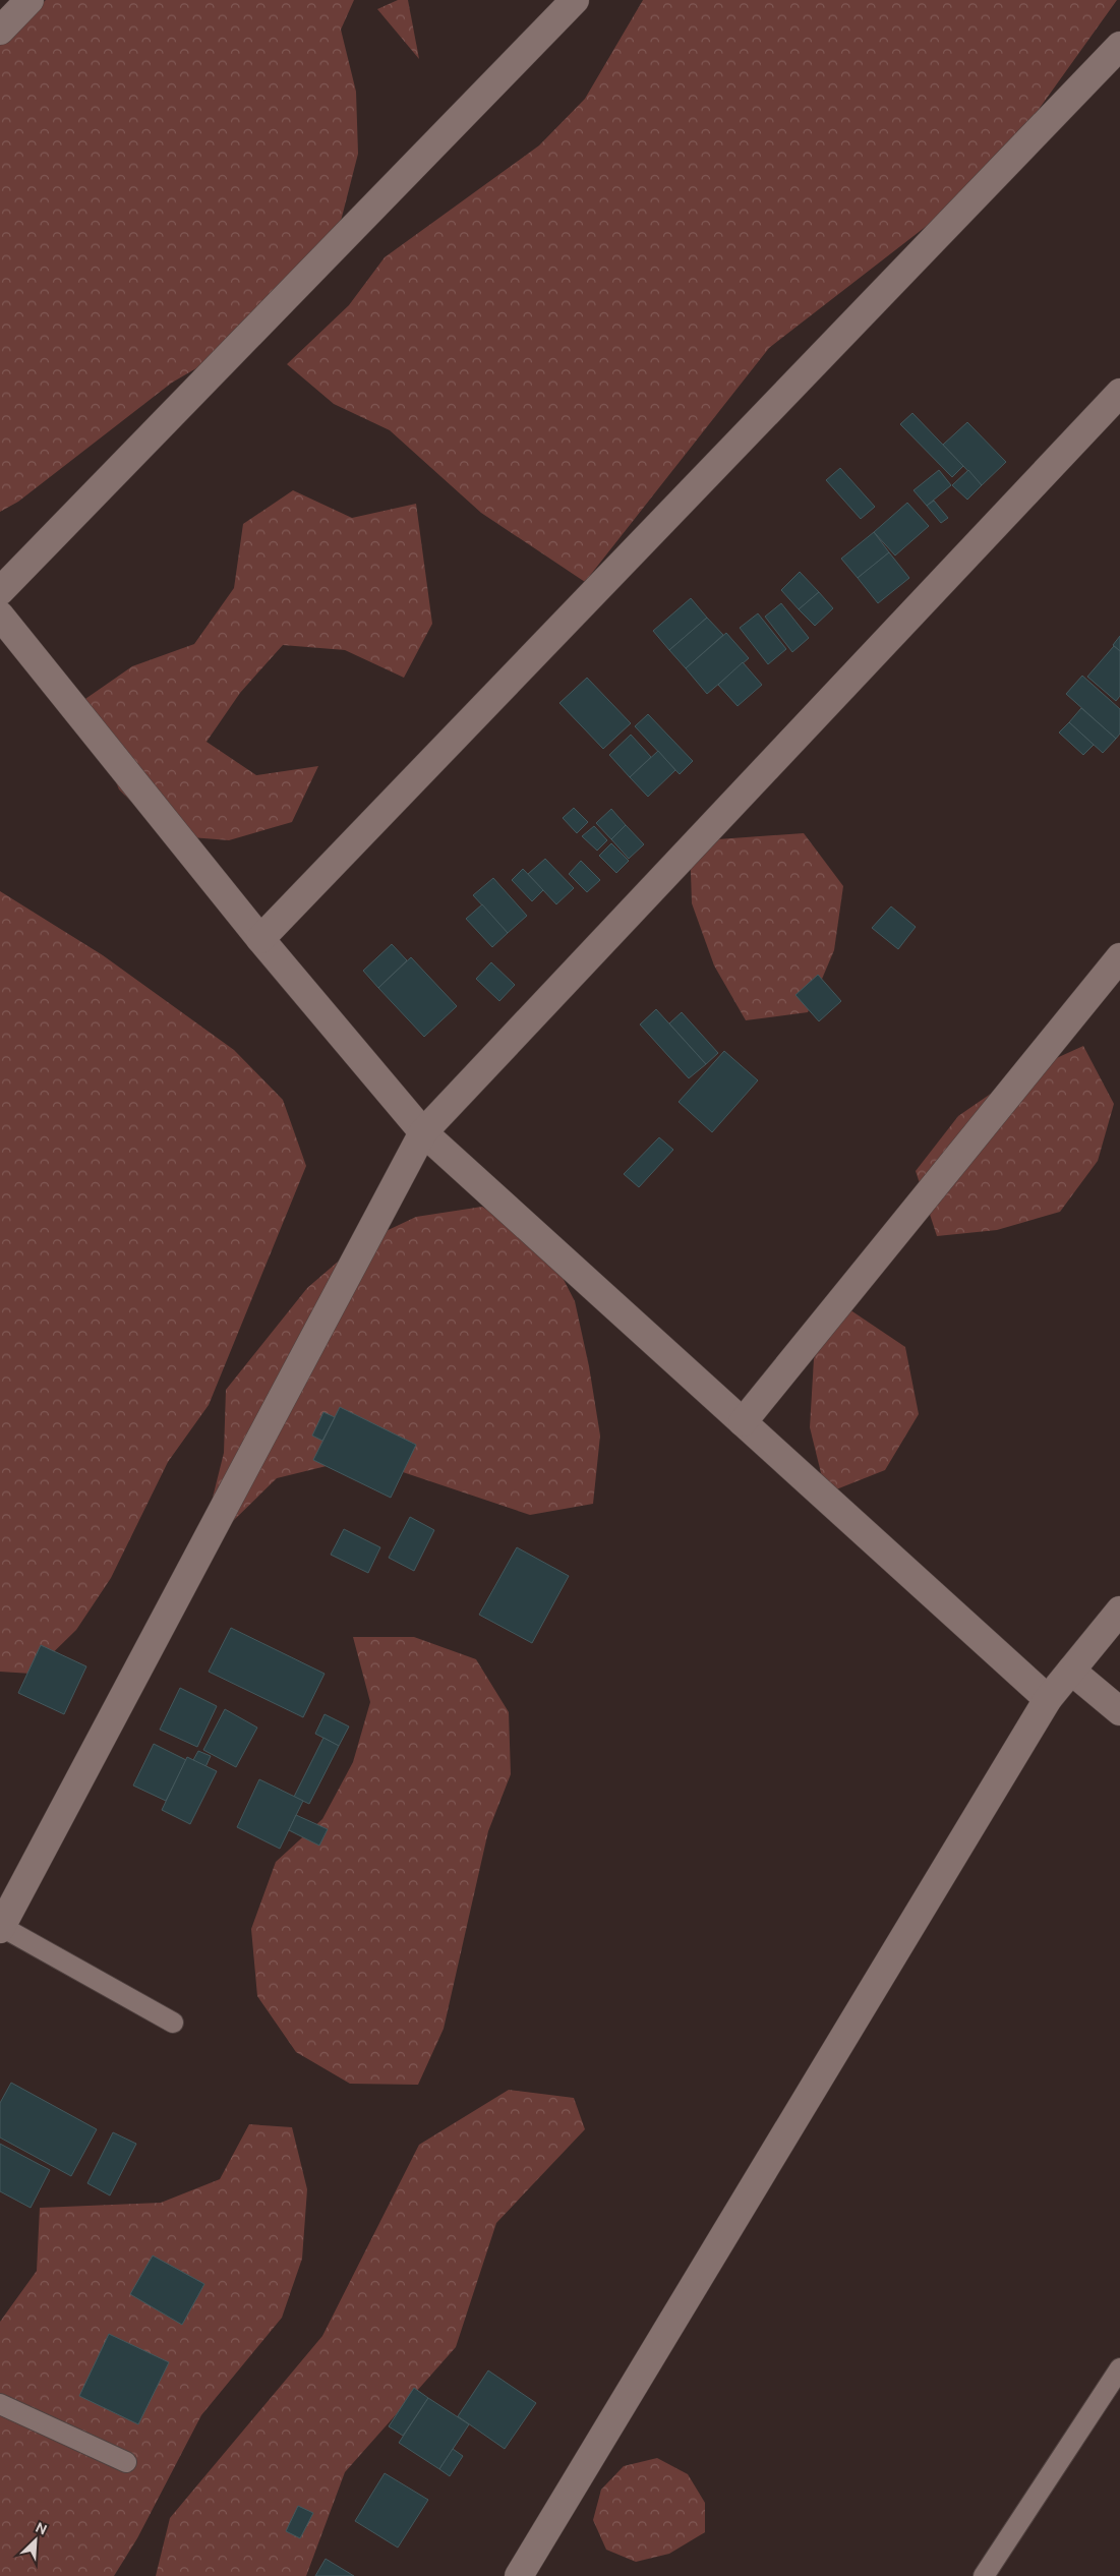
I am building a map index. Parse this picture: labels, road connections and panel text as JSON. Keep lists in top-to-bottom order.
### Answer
{
  "north": "top right"
}
